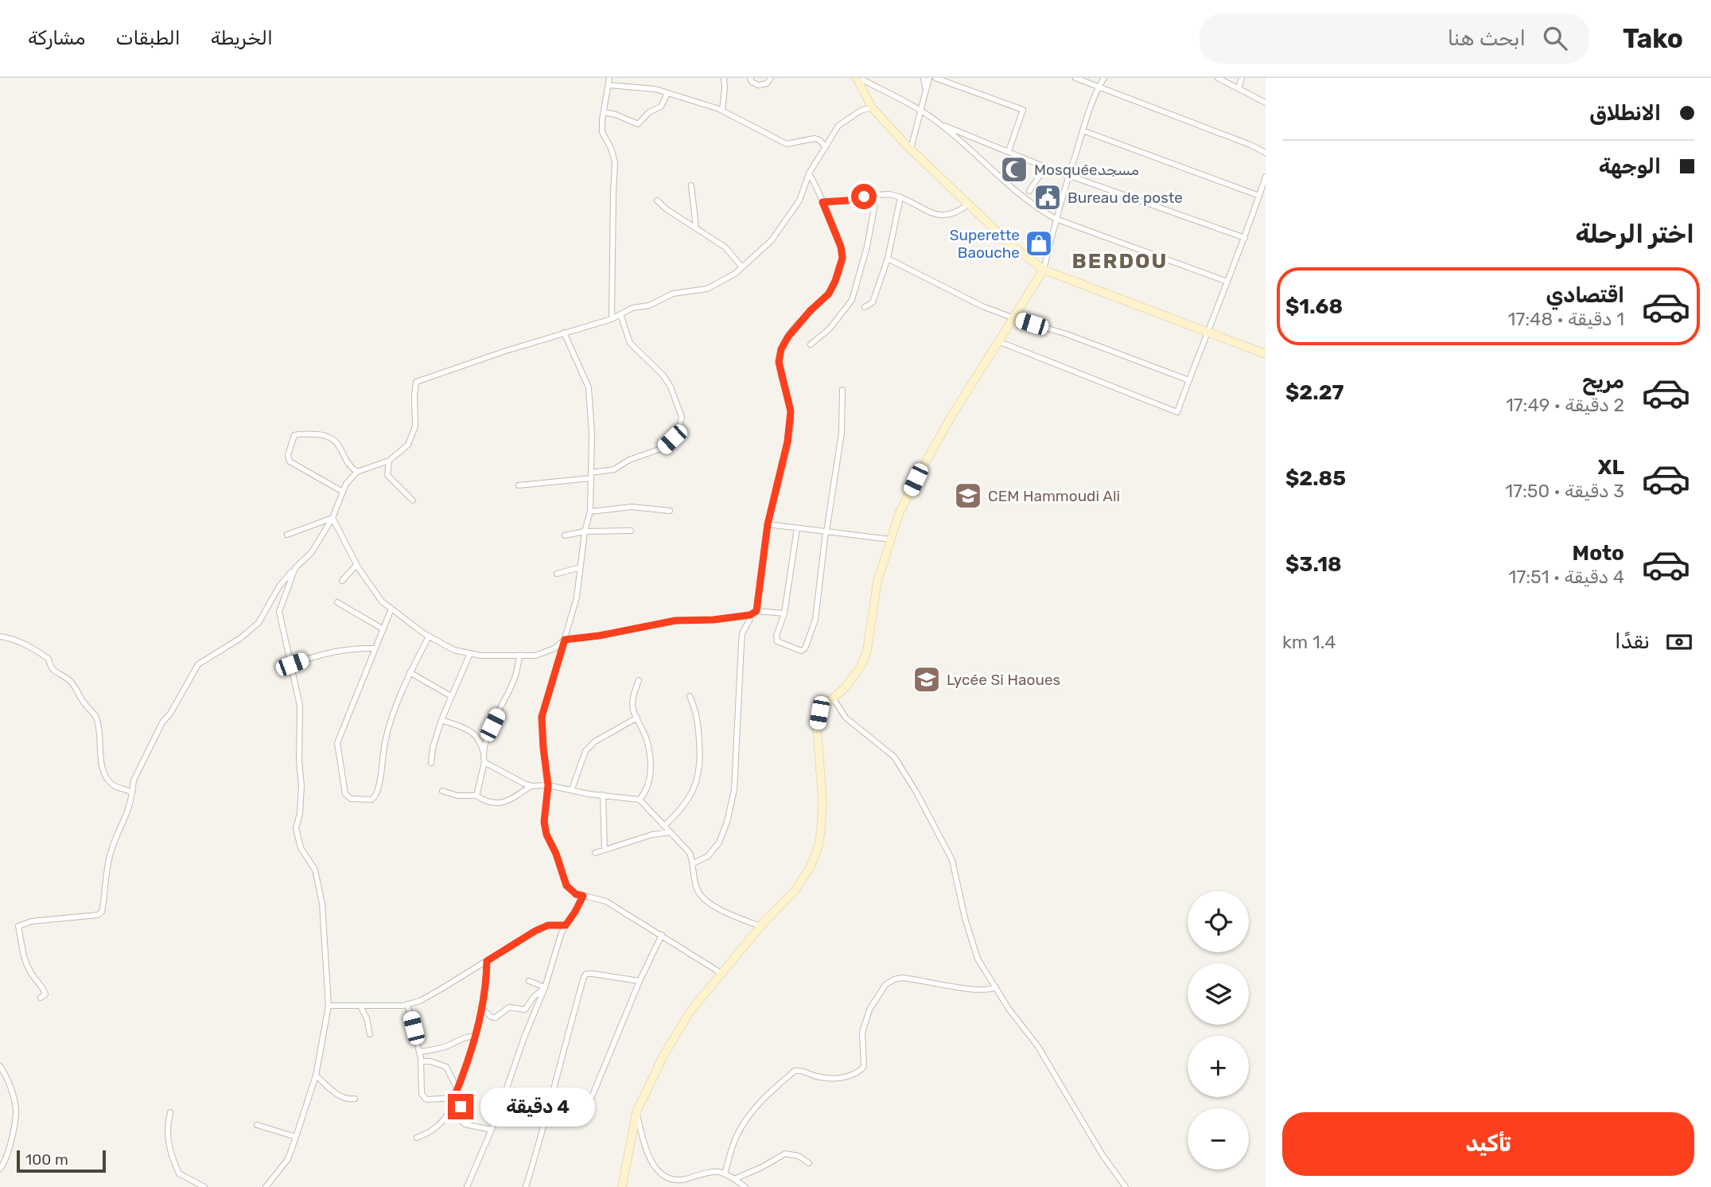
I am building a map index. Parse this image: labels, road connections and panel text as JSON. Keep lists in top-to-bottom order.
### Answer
{
  "districts": ["BERDOU"],
  "places": {
    "mosque": ["Mosquéeمسجد"],
    "public building": ["Bureau de poste"],
    "shop": ["Superette Baouche"],
    "school or university": ["CEM Hammoudi Ali", "Lycée Si Haoues"]
  },
  "scale_bar": "100 m",
  "page": {
    "header": "Tako",
    "search": "ابحث هنا",
    "nav": ["الخريطة", "الطبقات", "مشاركة"],
    "banner": ["الانطلاق", "الوجهة"],
    "heading": "اختر الرحلة",
    "list": [
      {
        "name": "اقتصادي",
        "note": "1 دقيقة · 17:48",
        "value": "$1.68"
      },
      {
        "name": "مريح",
        "note": "2 دقيقة · 17:49",
        "value": "$2.27"
      },
      {
        "name": "XL",
        "note": "3 دقيقة · 17:50",
        "value": "$2.85"
      },
      {
        "name": "Moto",
        "note": "4 دقيقة · 17:51",
        "value": "$3.18"
      }
    ],
    "pay": ["نقدًا", "1.4 km"],
    "map_buttons": ["+", "−"],
    "bubble": "4 دقيقة",
    "buttons": "تأكيد",
    "scale": "100 m"
  }
}
